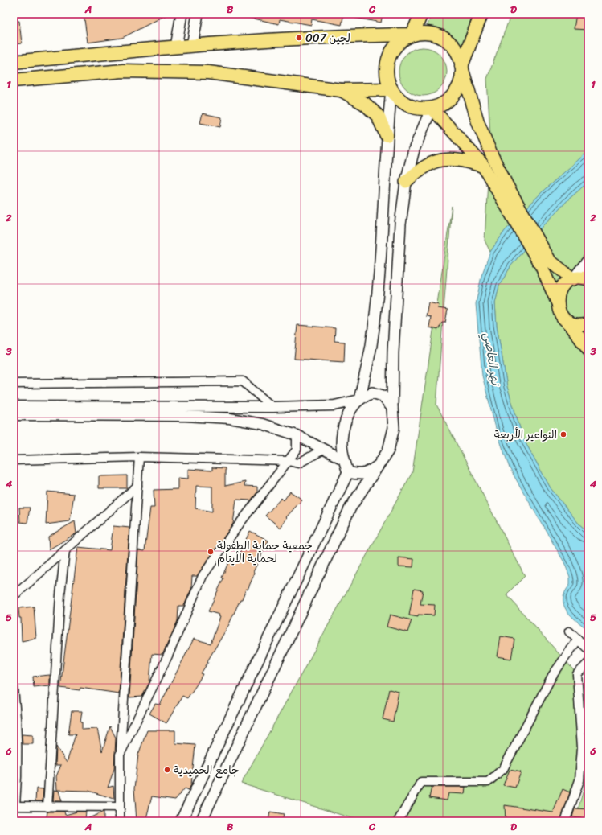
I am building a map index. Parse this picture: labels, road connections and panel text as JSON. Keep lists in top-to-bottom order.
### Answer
{
  "water": ["نهر العاصي"],
  "places": [
    "لجين 007",
    "النواعير الأربعة",
    "جمعية حماية الطفولة لحماية الأيتام",
    "جامع الحميدية"
  ],
  "grid": {
    "columns": [
      "A",
      "B",
      "C",
      "D"
    ],
    "rows": [
      "1",
      "2",
      "3",
      "4",
      "5",
      "6"
    ]
  }
}
